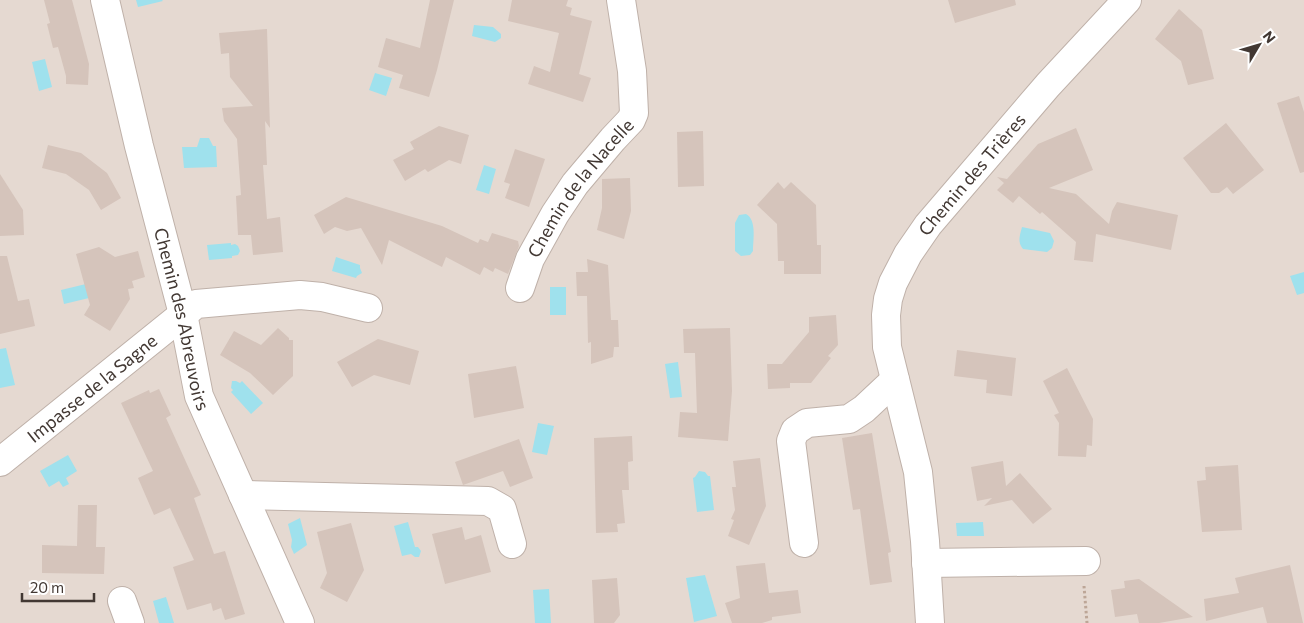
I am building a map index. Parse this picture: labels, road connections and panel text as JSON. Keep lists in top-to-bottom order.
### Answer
{
  "streets": {
    "street": [
      "Chemin des Trières",
      "Chemin de la Nacelle",
      "Chemin des Abreuvoirs",
      "Impasse de la Sagne"
    ]
  },
  "crossings": [
    ["Chemin des Abreuvoirs", "Impasse de la Sagne"]
  ],
  "scale_bar": "20 m",
  "north": "top right"
}
